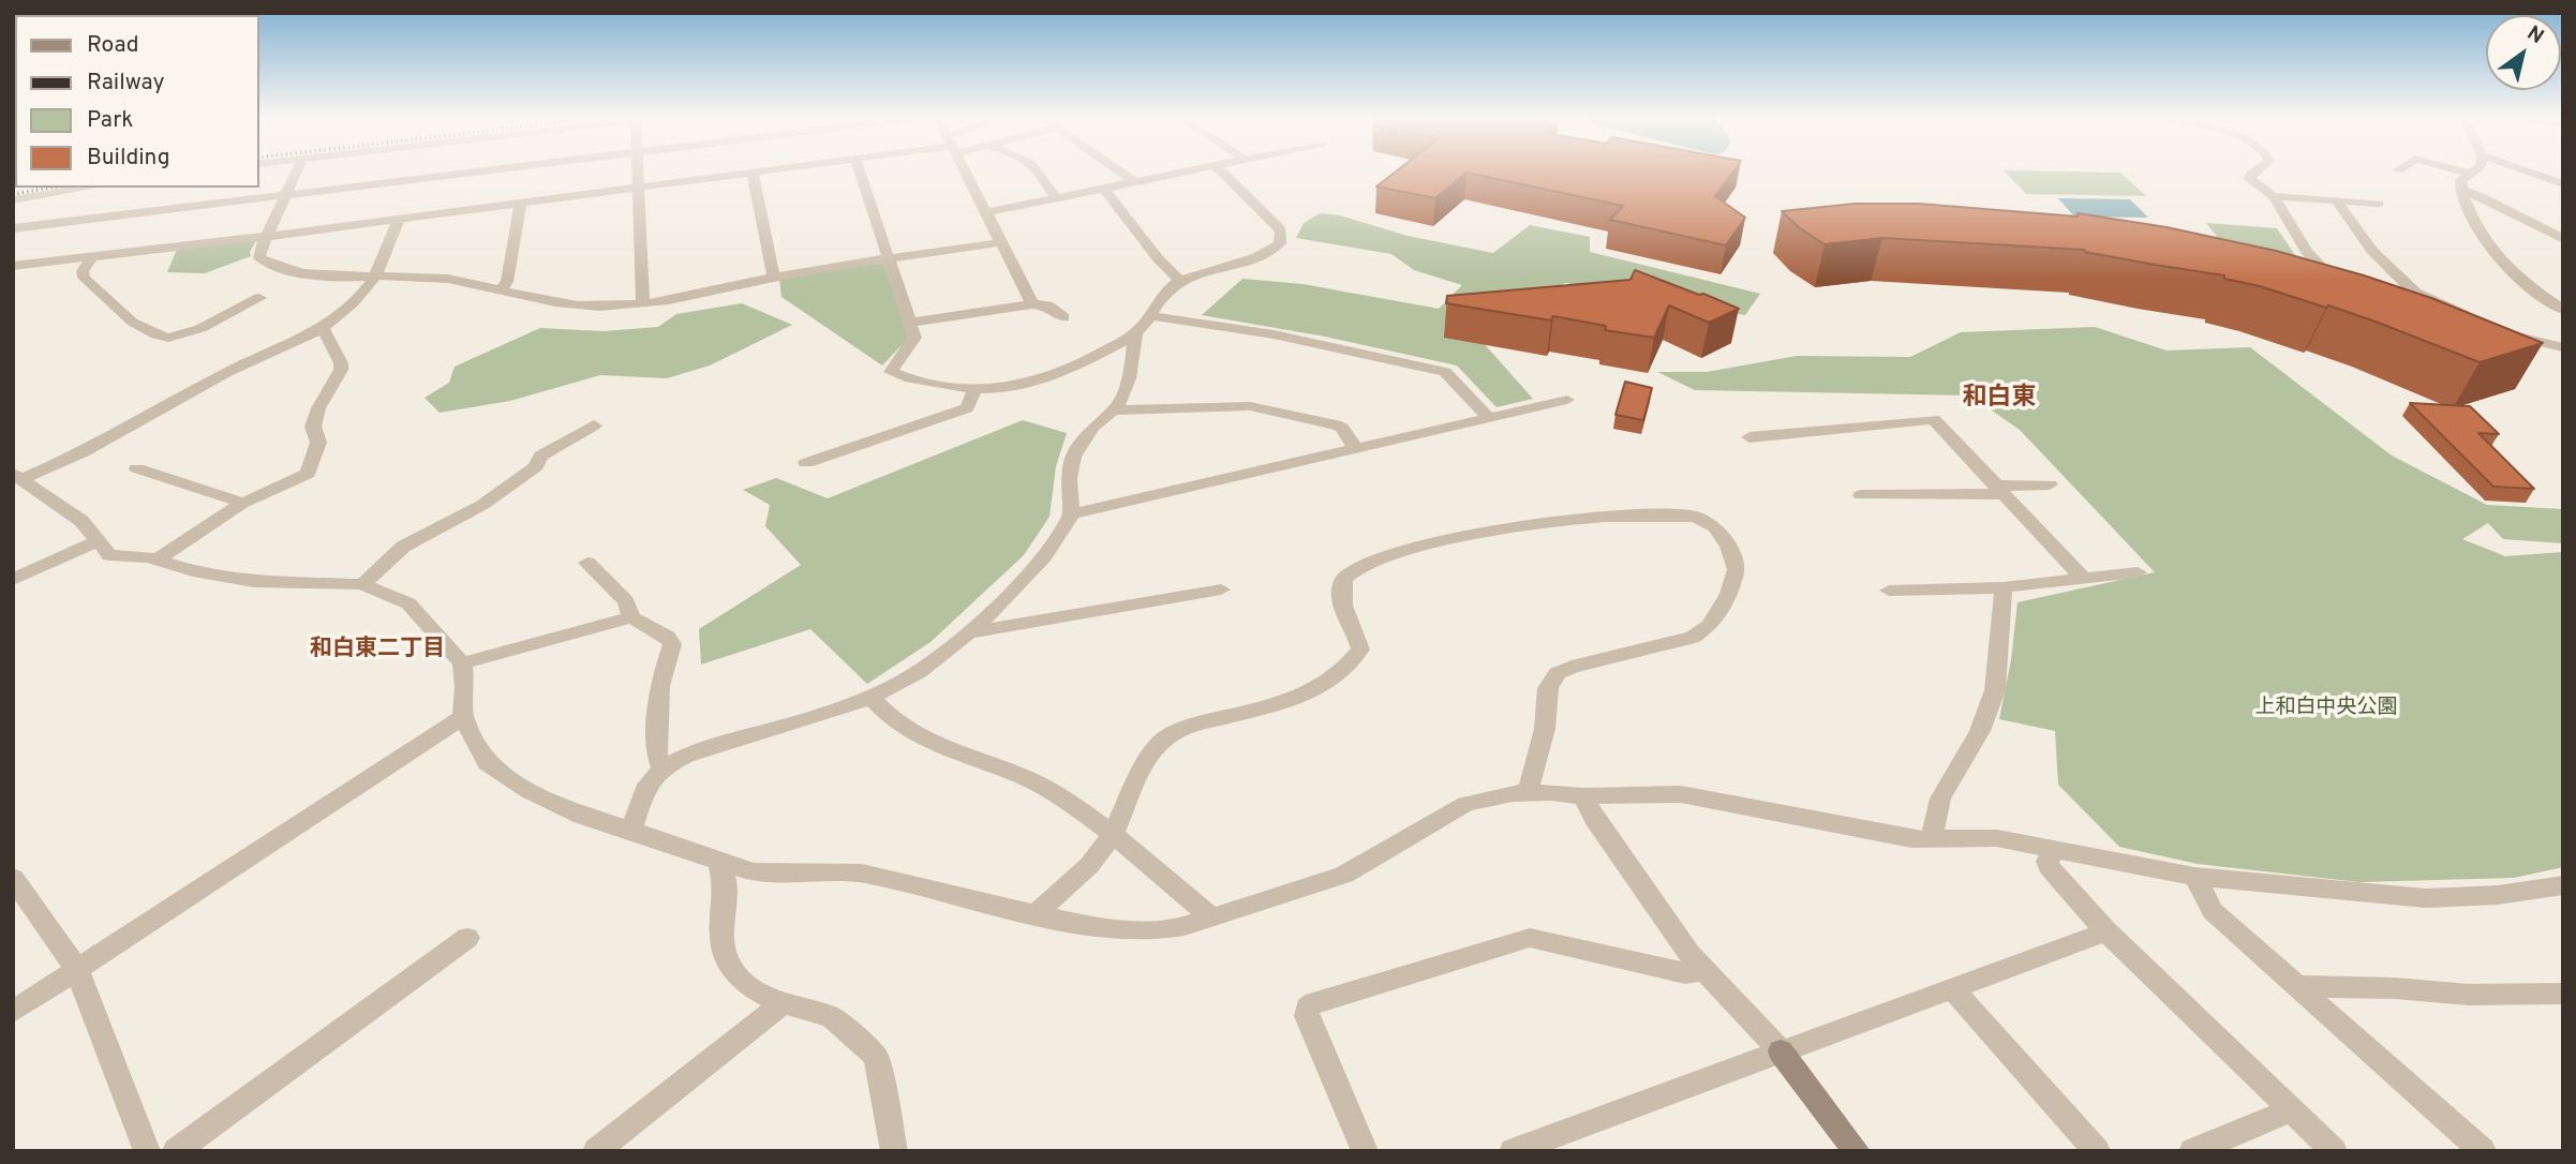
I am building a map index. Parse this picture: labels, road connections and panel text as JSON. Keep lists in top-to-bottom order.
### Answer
{
  "districts": ["和白東", "和白東二丁目"],
  "parks": ["上和白中央公園"],
  "legend": [
    "Road",
    "Railway",
    "Park",
    "Building"
  ],
  "north": "top right"
}
